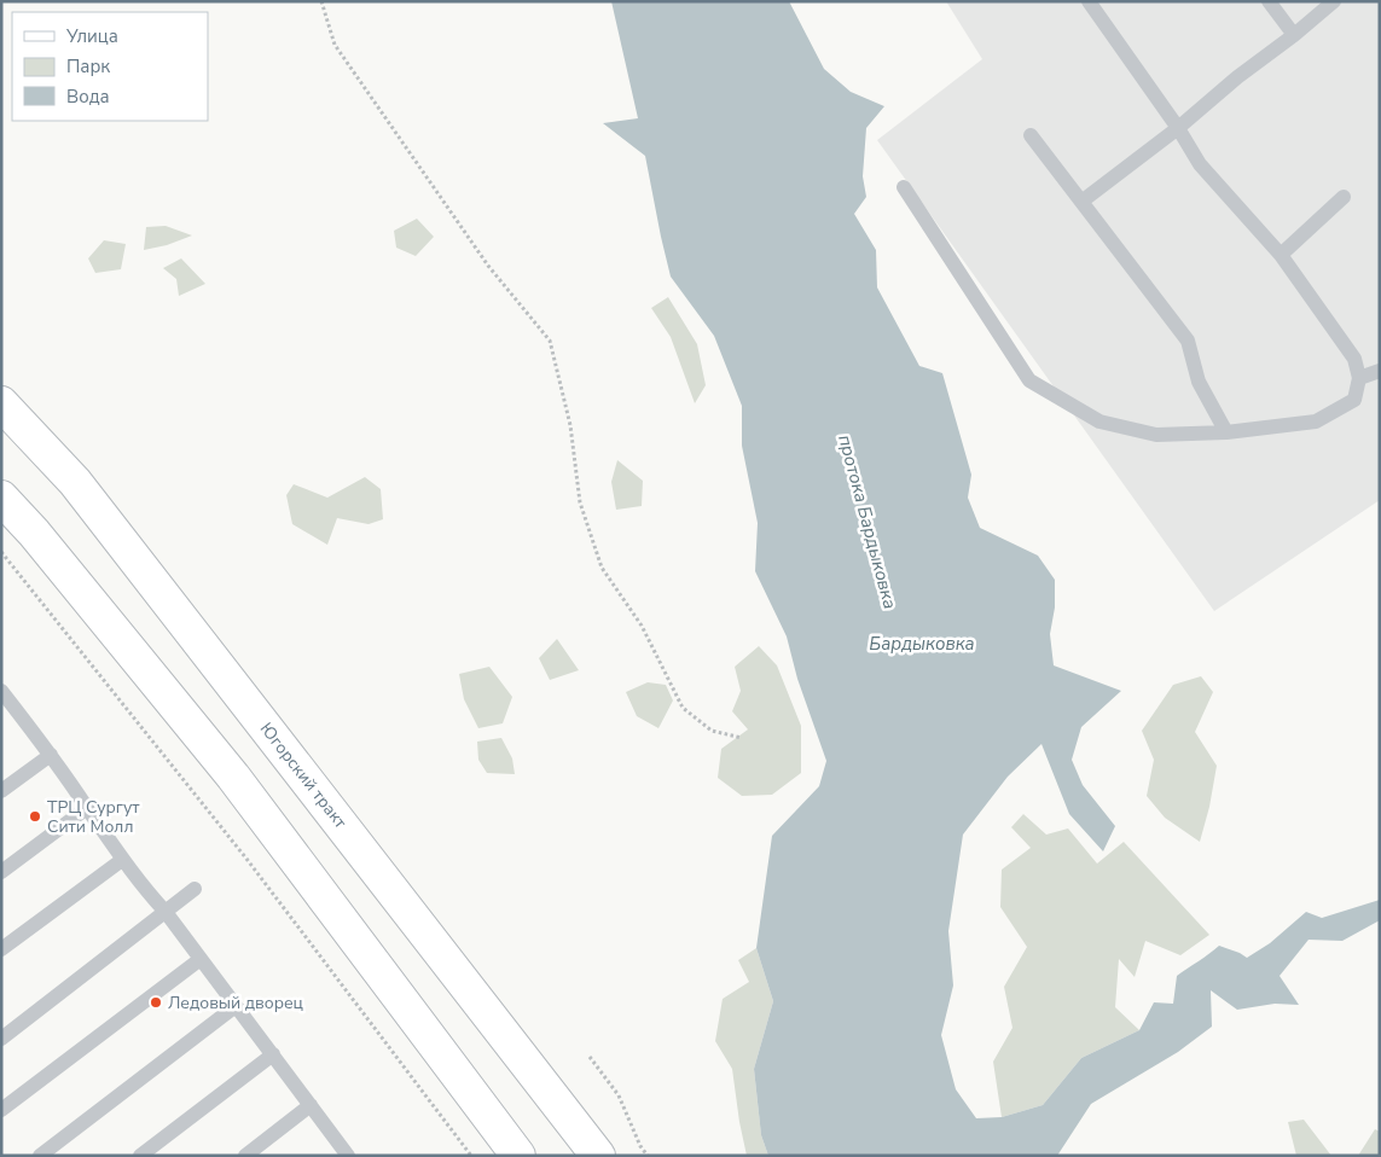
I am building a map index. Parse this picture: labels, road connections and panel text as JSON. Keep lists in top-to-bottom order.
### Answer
{
  "streets": {
    "main road": ["Югорский тракт"]
  },
  "water": ["протока Бардыковка", "Бардыковка"],
  "places": ["ТРЦ Сургут Сити Молл", "Ледовый дворец"],
  "legend": ["Улица", "Парк", "Вода"]
}
